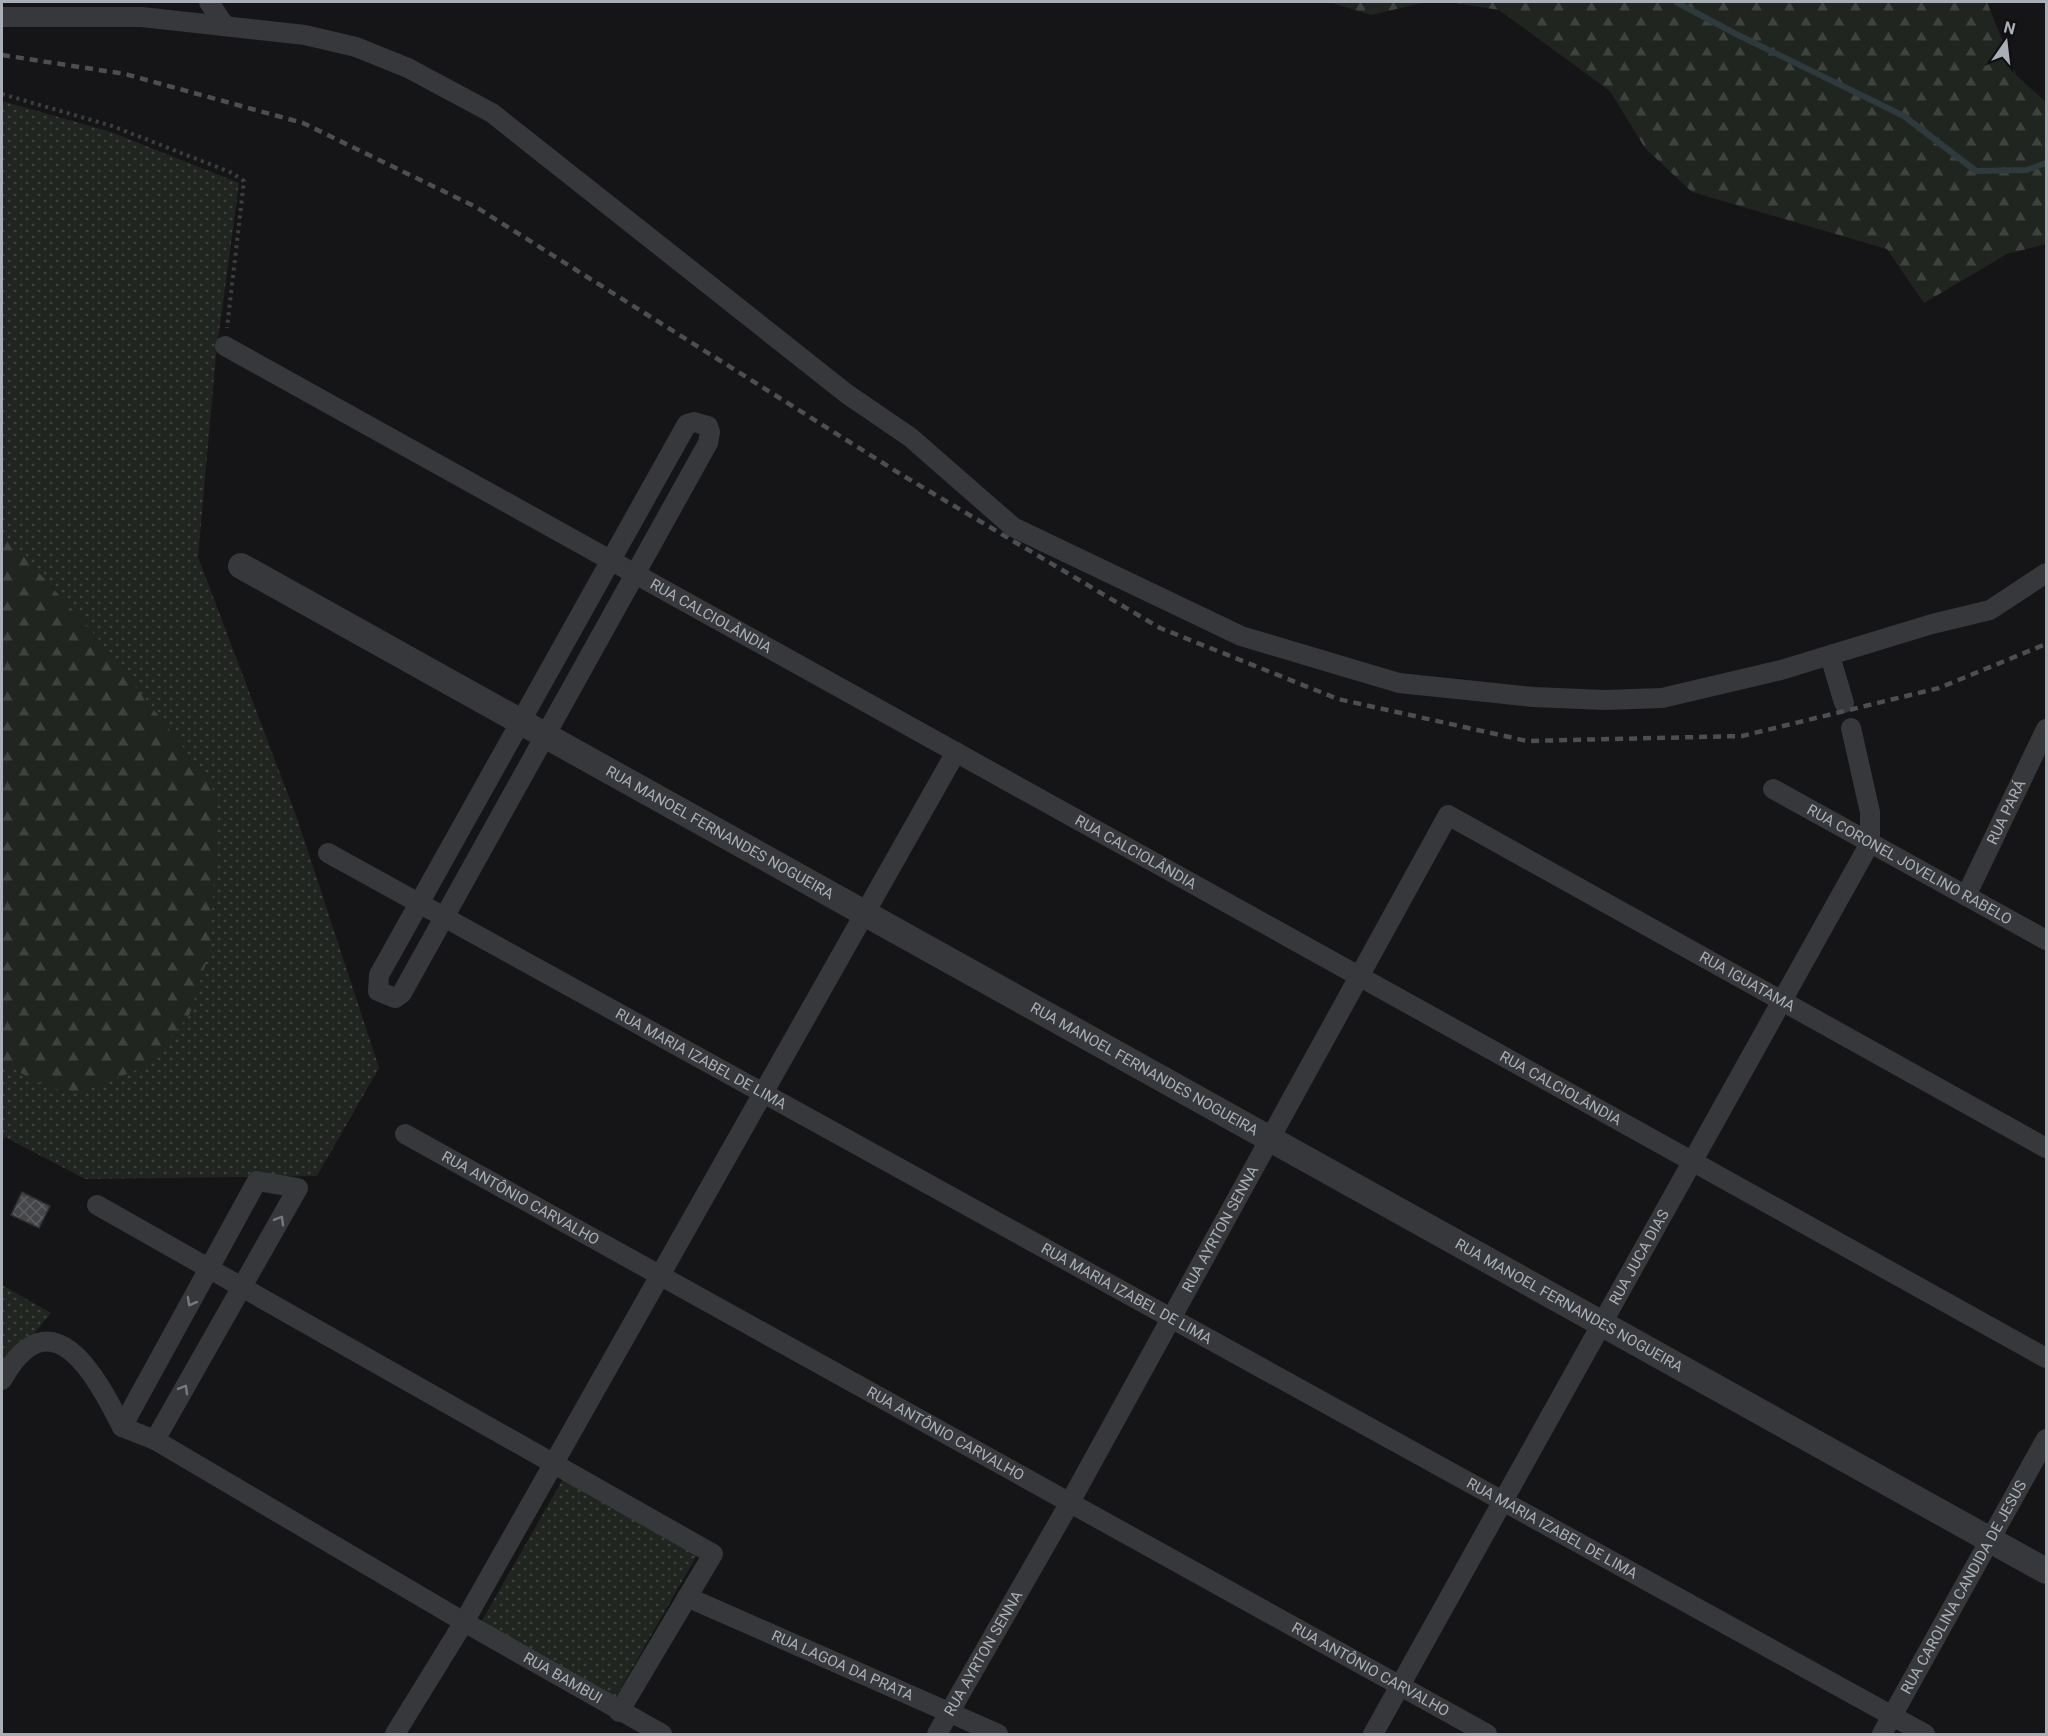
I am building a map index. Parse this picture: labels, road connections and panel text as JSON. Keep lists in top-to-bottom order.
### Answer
{
  "streets": {
    "street": [
      "RUA CALCIOLÂNDIA",
      "RUA PARÁ",
      "RUA MANOEL FERNANDES NOGUEIRA",
      "RUA CORONEL JOVELINO RABELO",
      "RUA IGUATAMA",
      "RUA MARIA IZABEL DE LIMA",
      "RUA ANTÔNIO CARVALHO",
      "RUA AYRTON SENNA",
      "RUA JUCA DIAS",
      "RUA CAROLINA CANDIDA DE JESUS",
      "RUA LAGOA DA PRATA",
      "RUA BAMBUI"
    ]
  },
  "crossings": [
    ["RUA CALCIOLÂNDIA", "RUA AYRTON SENNA"],
    ["RUA CALCIOLÂNDIA", "RUA JUCA DIAS"],
    ["RUA PARÁ", "RUA CORONEL JOVELINO RABELO"],
    ["RUA MANOEL FERNANDES NOGUEIRA", "RUA AYRTON SENNA"],
    ["RUA MANOEL FERNANDES NOGUEIRA", "RUA JUCA DIAS"],
    ["RUA MANOEL FERNANDES NOGUEIRA", "RUA CAROLINA CANDIDA DE JESUS"],
    ["RUA CORONEL JOVELINO RABELO", "RUA JUCA DIAS"],
    ["RUA IGUATAMA", "RUA AYRTON SENNA"],
    ["RUA IGUATAMA", "RUA JUCA DIAS"],
    ["RUA MARIA IZABEL DE LIMA", "RUA AYRTON SENNA"],
    ["RUA MARIA IZABEL DE LIMA", "RUA JUCA DIAS"],
    ["RUA MARIA IZABEL DE LIMA", "RUA CAROLINA CANDIDA DE JESUS"],
    ["RUA ANTÔNIO CARVALHO", "RUA AYRTON SENNA"],
    ["RUA ANTÔNIO CARVALHO", "RUA JUCA DIAS"],
    ["RUA AYRTON SENNA", "RUA LAGOA DA PRATA"]
  ],
  "north": "top"
}
